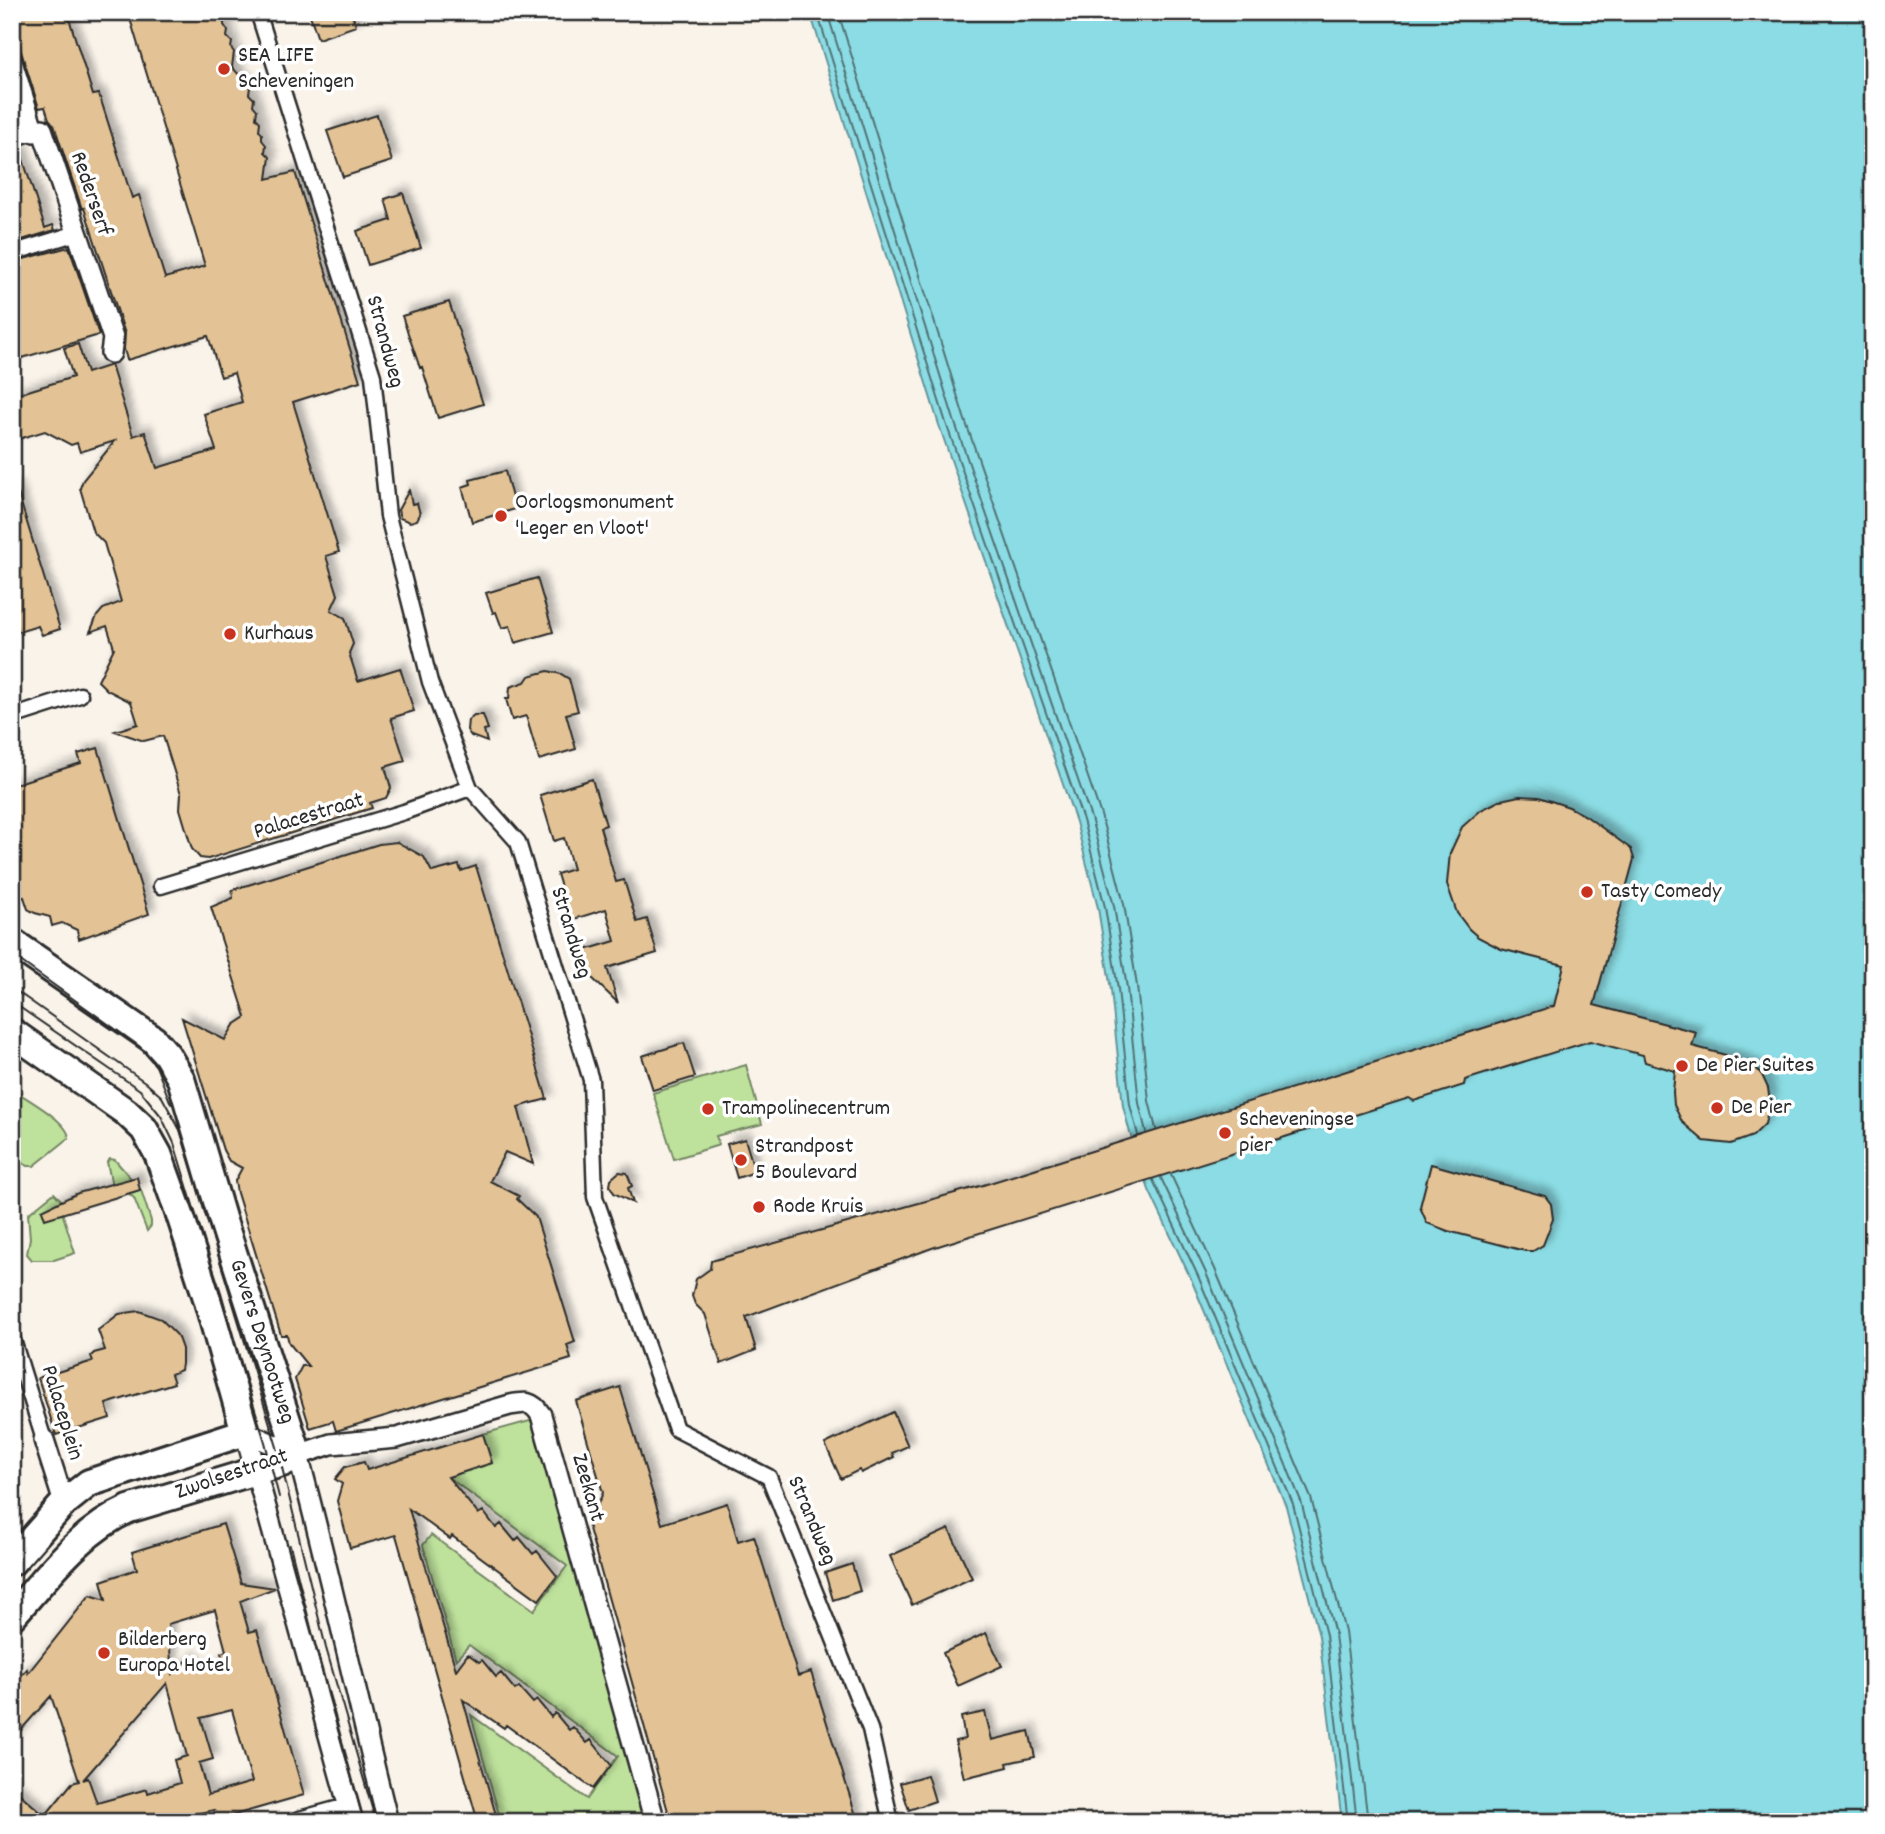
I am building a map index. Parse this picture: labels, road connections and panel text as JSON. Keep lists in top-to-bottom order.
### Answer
{
  "streets": {
    "main road": ["Gevers Deynootweg", "Zwolsestraat"],
    "street": [
      "Rederserf",
      "Strandweg",
      "Palacestraat",
      "Palaceplein",
      "Zeekant"
    ]
  },
  "crossings": [
    ["Strandweg", "Palacestraat"],
    ["Gevers Deynootweg", "Zwolsestraat"],
    ["Gevers Deynootweg", "Zeekant"],
    ["Palaceplein", "Zwolsestraat"],
    ["Zwolsestraat", "Zeekant"]
  ],
  "places": [
    "SEA LIFE Scheveningen",
    "Oorlogsmonument 'Leger en Vloot'",
    "Kurhaus",
    "Tasty Comedy",
    "De Pier Suites",
    "De Pier",
    "Trampolinecentrum",
    "Scheveningse pier",
    "Strandpost 5 Boulevard",
    "Rode Kruis",
    "Bilderberg Europa Hotel"
  ]
}
